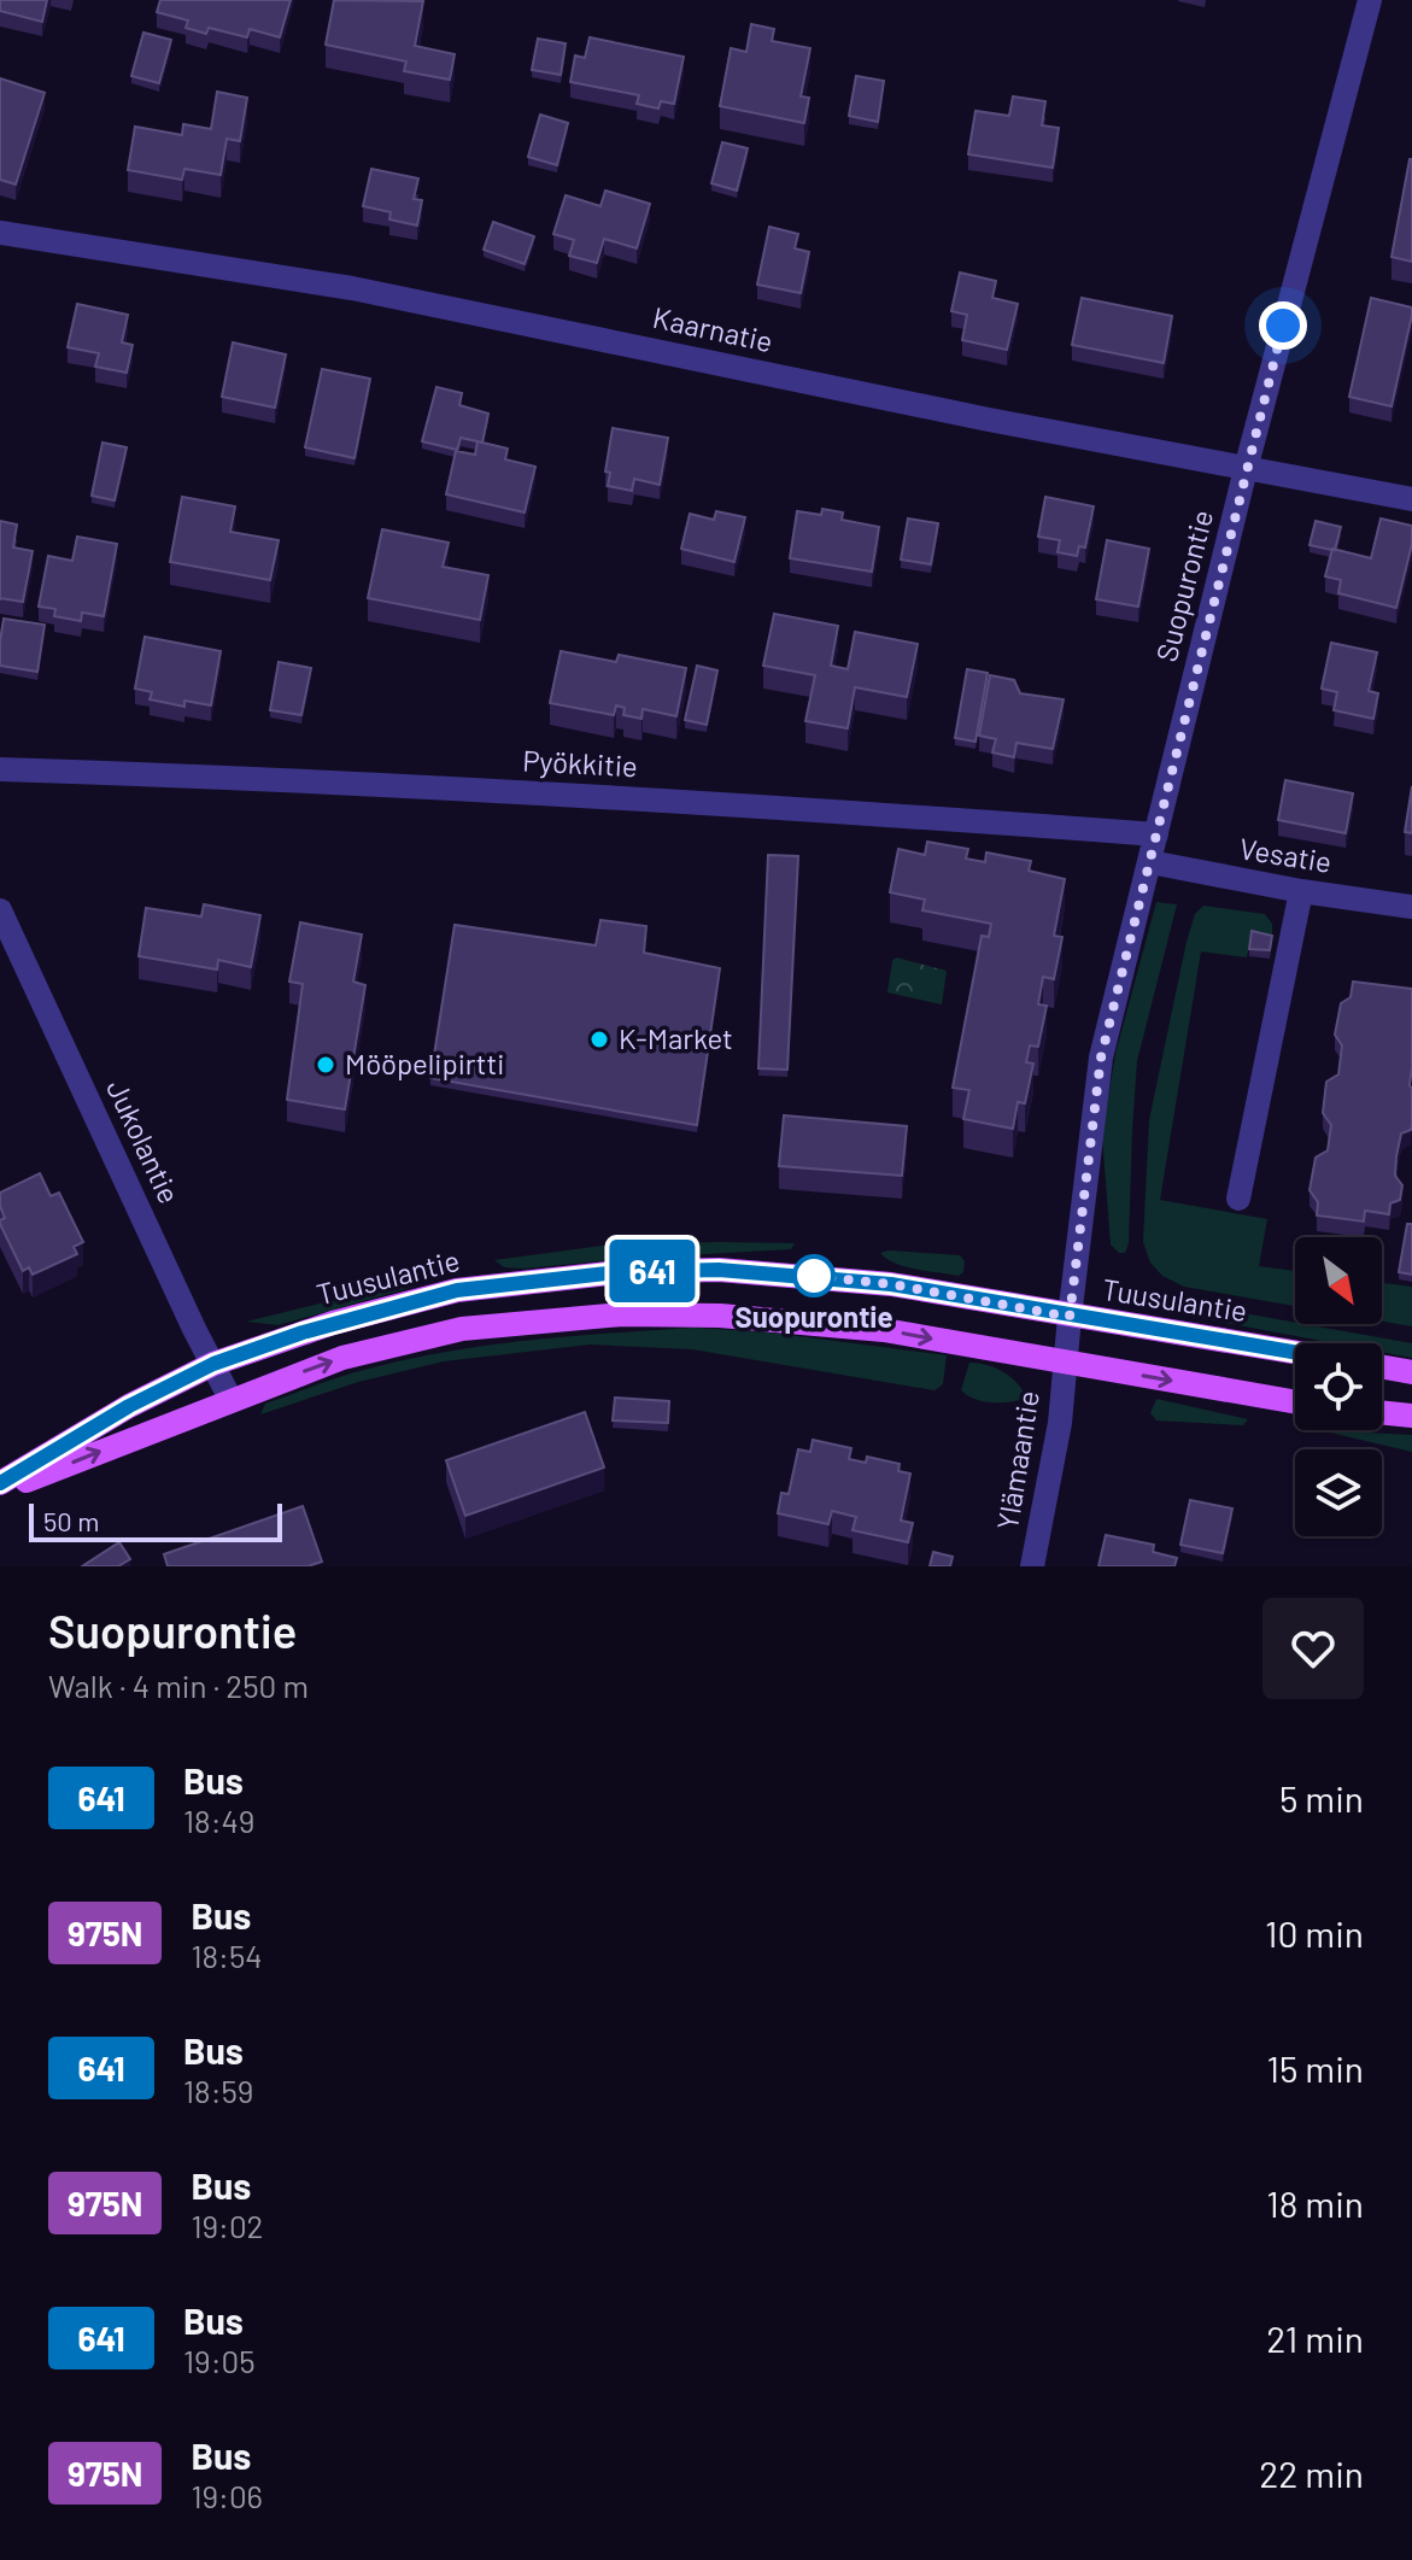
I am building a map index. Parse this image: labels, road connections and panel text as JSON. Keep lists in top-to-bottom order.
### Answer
{
  "streets": {
    "main road": ["Tuusulantie"],
    "street": [
      "Kaarnatie",
      "Suopurontie",
      "Pyökkitie",
      "Vesatie",
      "Jukolantie",
      "Ylämaantie"
    ]
  },
  "crossings": [
    ["Kaarnatie", "Suopurontie"],
    ["Suopurontie", "Pyökkitie"],
    ["Suopurontie", "Vesatie"],
    ["Suopurontie", "Tuusulantie"],
    ["Suopurontie", "Ylämaantie"],
    ["Jukolantie", "Tuusulantie"]
  ],
  "places": ["K-Market", "Mööpelipirtti", "Suopurontie"],
  "lines": ["bus line 641"],
  "scale_bar": "50 m",
  "north": "bottom right",
  "page": {
    "on_map": "641",
    "scale": "50 m",
    "heading": ["Suopurontie", "Walk · 4 min · 250 m"],
    "list": [
      {
        "mark": "641",
        "name": "Bus",
        "note": "18:49",
        "value": "5 min"
      },
      {
        "mark": "975N",
        "name": "Bus",
        "note": "18:54",
        "value": "10 min"
      },
      {
        "mark": "641",
        "name": "Bus",
        "note": "18:59",
        "value": "15 min"
      },
      {
        "mark": "975N",
        "name": "Bus",
        "note": "19:02",
        "value": "18 min"
      },
      {
        "mark": "641",
        "name": "Bus",
        "note": "19:05",
        "value": "21 min"
      },
      {
        "mark": "975N",
        "name": "Bus",
        "note": "19:06",
        "value": "22 min"
      }
    ]
  }
}
